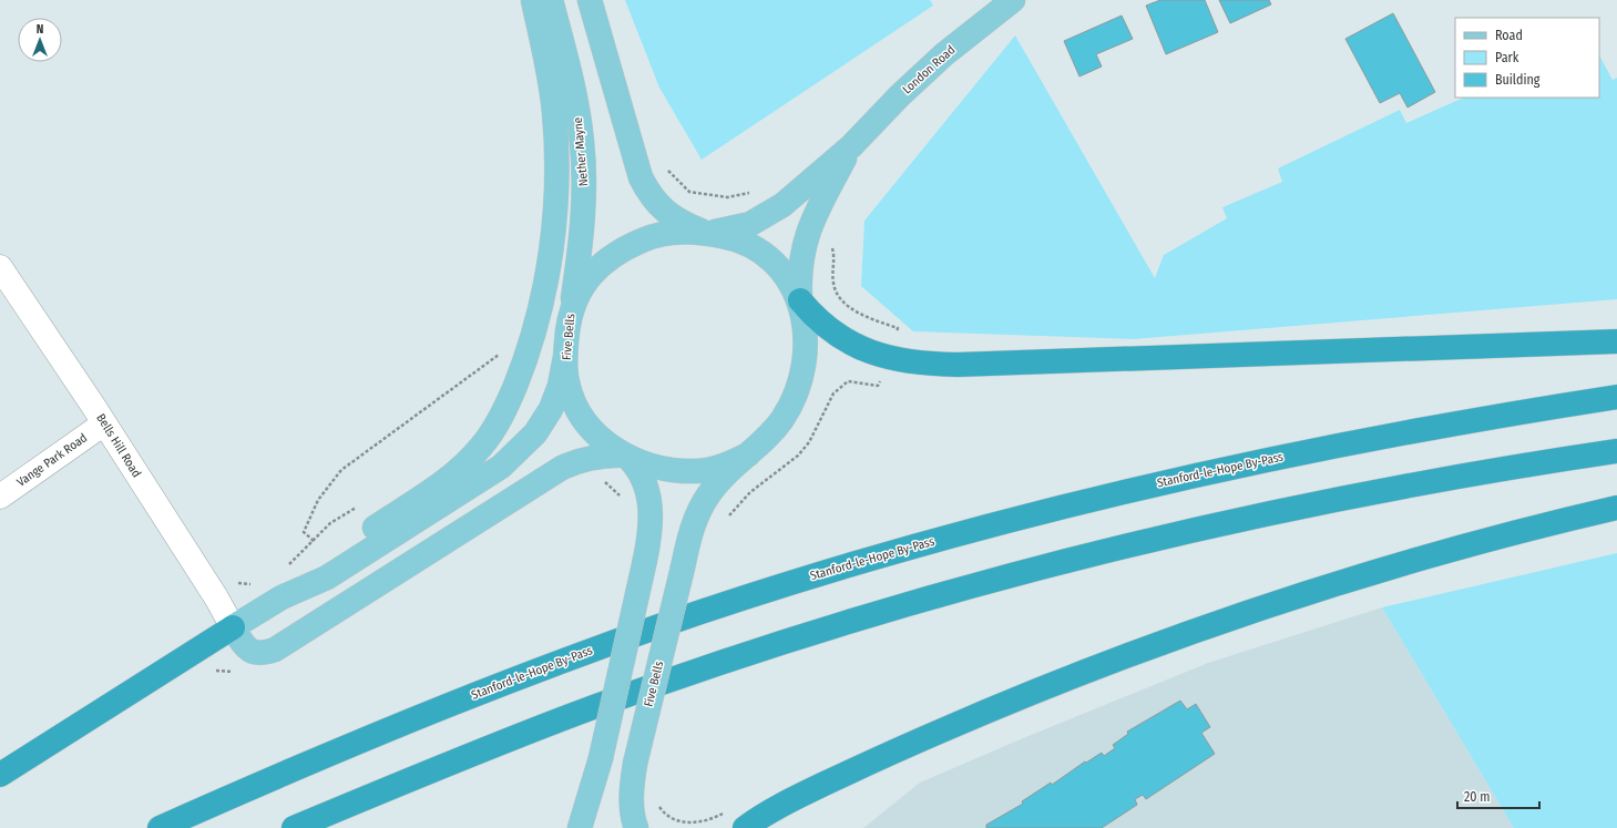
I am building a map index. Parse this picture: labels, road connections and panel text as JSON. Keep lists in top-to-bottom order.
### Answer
{
  "streets": {
    "highway": ["Stanford-le-Hope By-Pass"],
    "main road": ["London Road", "Nether Mayne", "Five Bells"],
    "street": ["Bells Hill Road", "Vange Park Road"]
  },
  "crossings": [
    ["London Road", "Five Bells"],
    ["Nether Mayne", "Five Bells"],
    ["Bells Hill Road", "Vange Park Road"]
  ],
  "legend": ["Road", "Park", "Building"],
  "scale_bar": "20 m",
  "north": "top"
}
